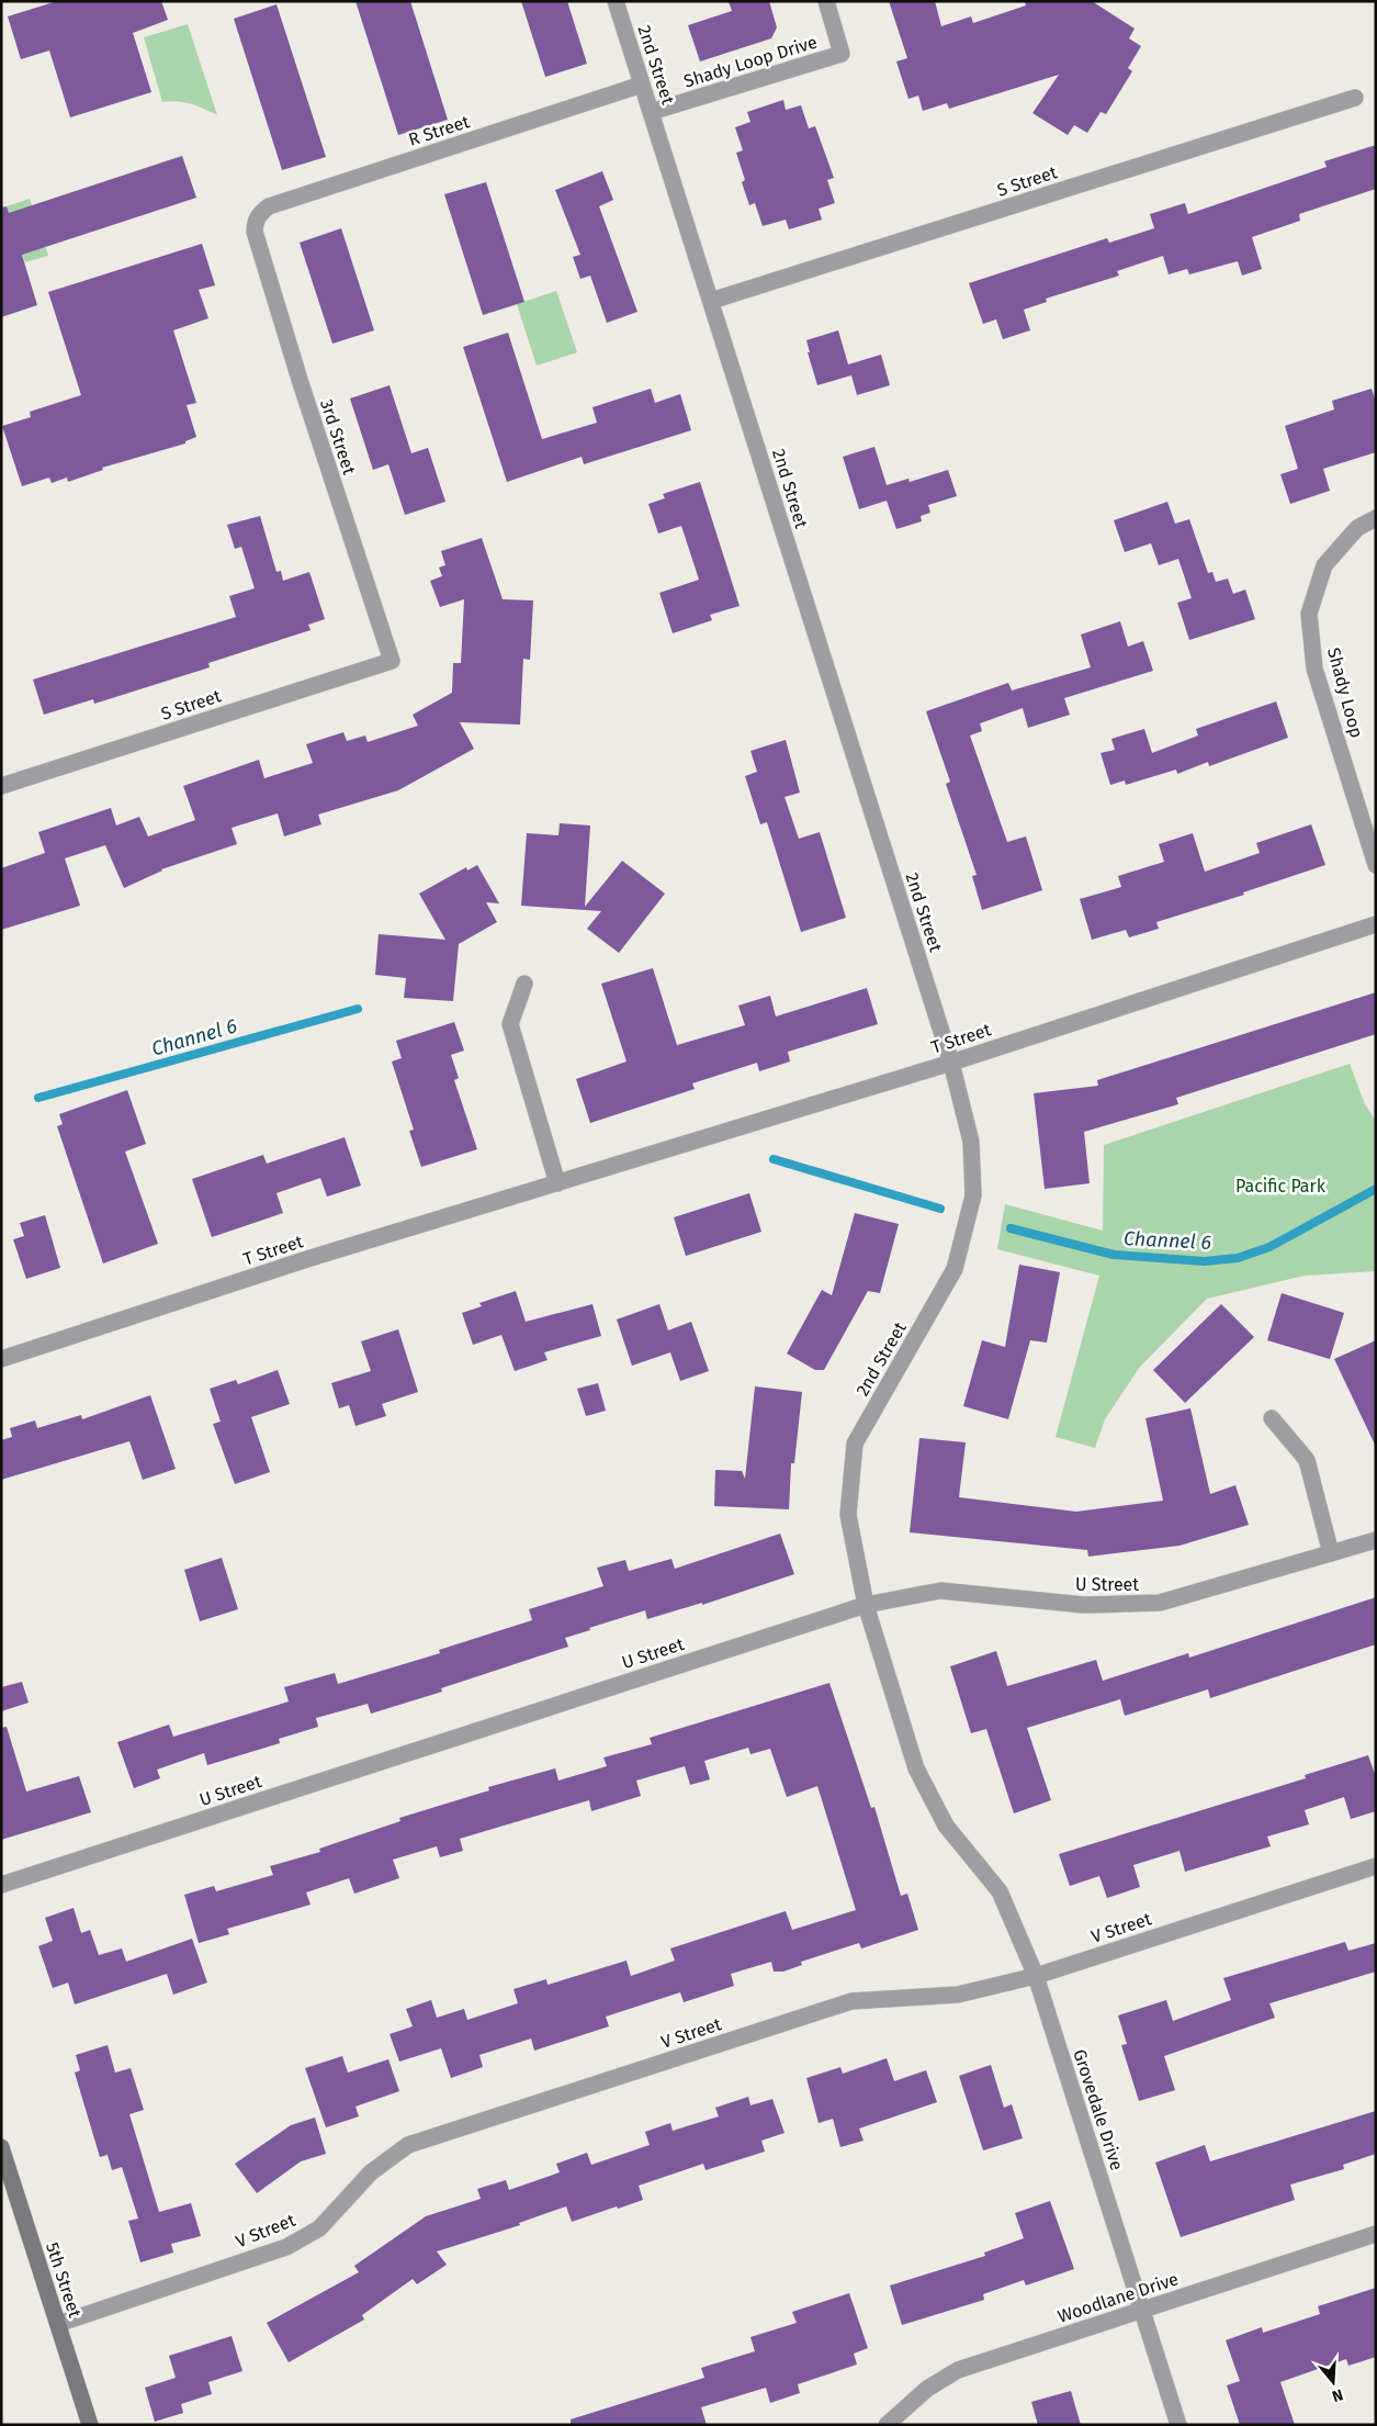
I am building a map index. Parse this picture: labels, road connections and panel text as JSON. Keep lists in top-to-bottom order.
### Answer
{
  "streets": {
    "main road": ["5th Street"],
    "street": [
      "Shady Loop Drive",
      "2nd Street",
      "R Street",
      "S Street",
      "3rd Street",
      "Shady Loop",
      "T Street",
      "U Street",
      "V Street",
      "Grovedale Drive",
      "Woodlane Drive"
    ]
  },
  "crossings": [
    ["Shady Loop Drive", "2nd Street"],
    ["2nd Street", "R Street"],
    ["2nd Street", "S Street"],
    ["2nd Street", "T Street"],
    ["2nd Street", "U Street"],
    ["2nd Street", "Grovedale Drive"],
    ["R Street", "3rd Street"],
    ["S Street", "3rd Street"],
    ["V Street", "Grovedale Drive"],
    ["V Street", "5th Street"],
    ["Grovedale Drive", "Woodlane Drive"]
  ],
  "water": ["Channel 6"],
  "parks": ["Pacific Park"],
  "north": "bottom"
}
